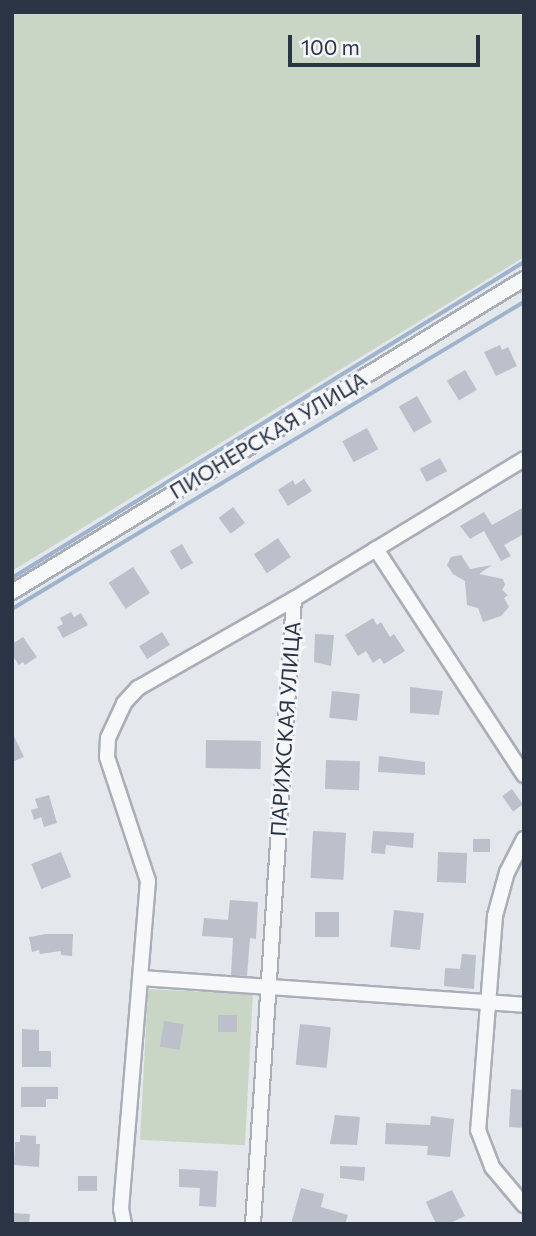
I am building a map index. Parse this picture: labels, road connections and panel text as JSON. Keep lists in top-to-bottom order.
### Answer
{
  "streets": {
    "street": ["ПИОНЕРСКАЯ УЛИЦА", "ПАРИЖСКАЯ УЛИЦА"]
  },
  "scale_bar": "100 m"
}
